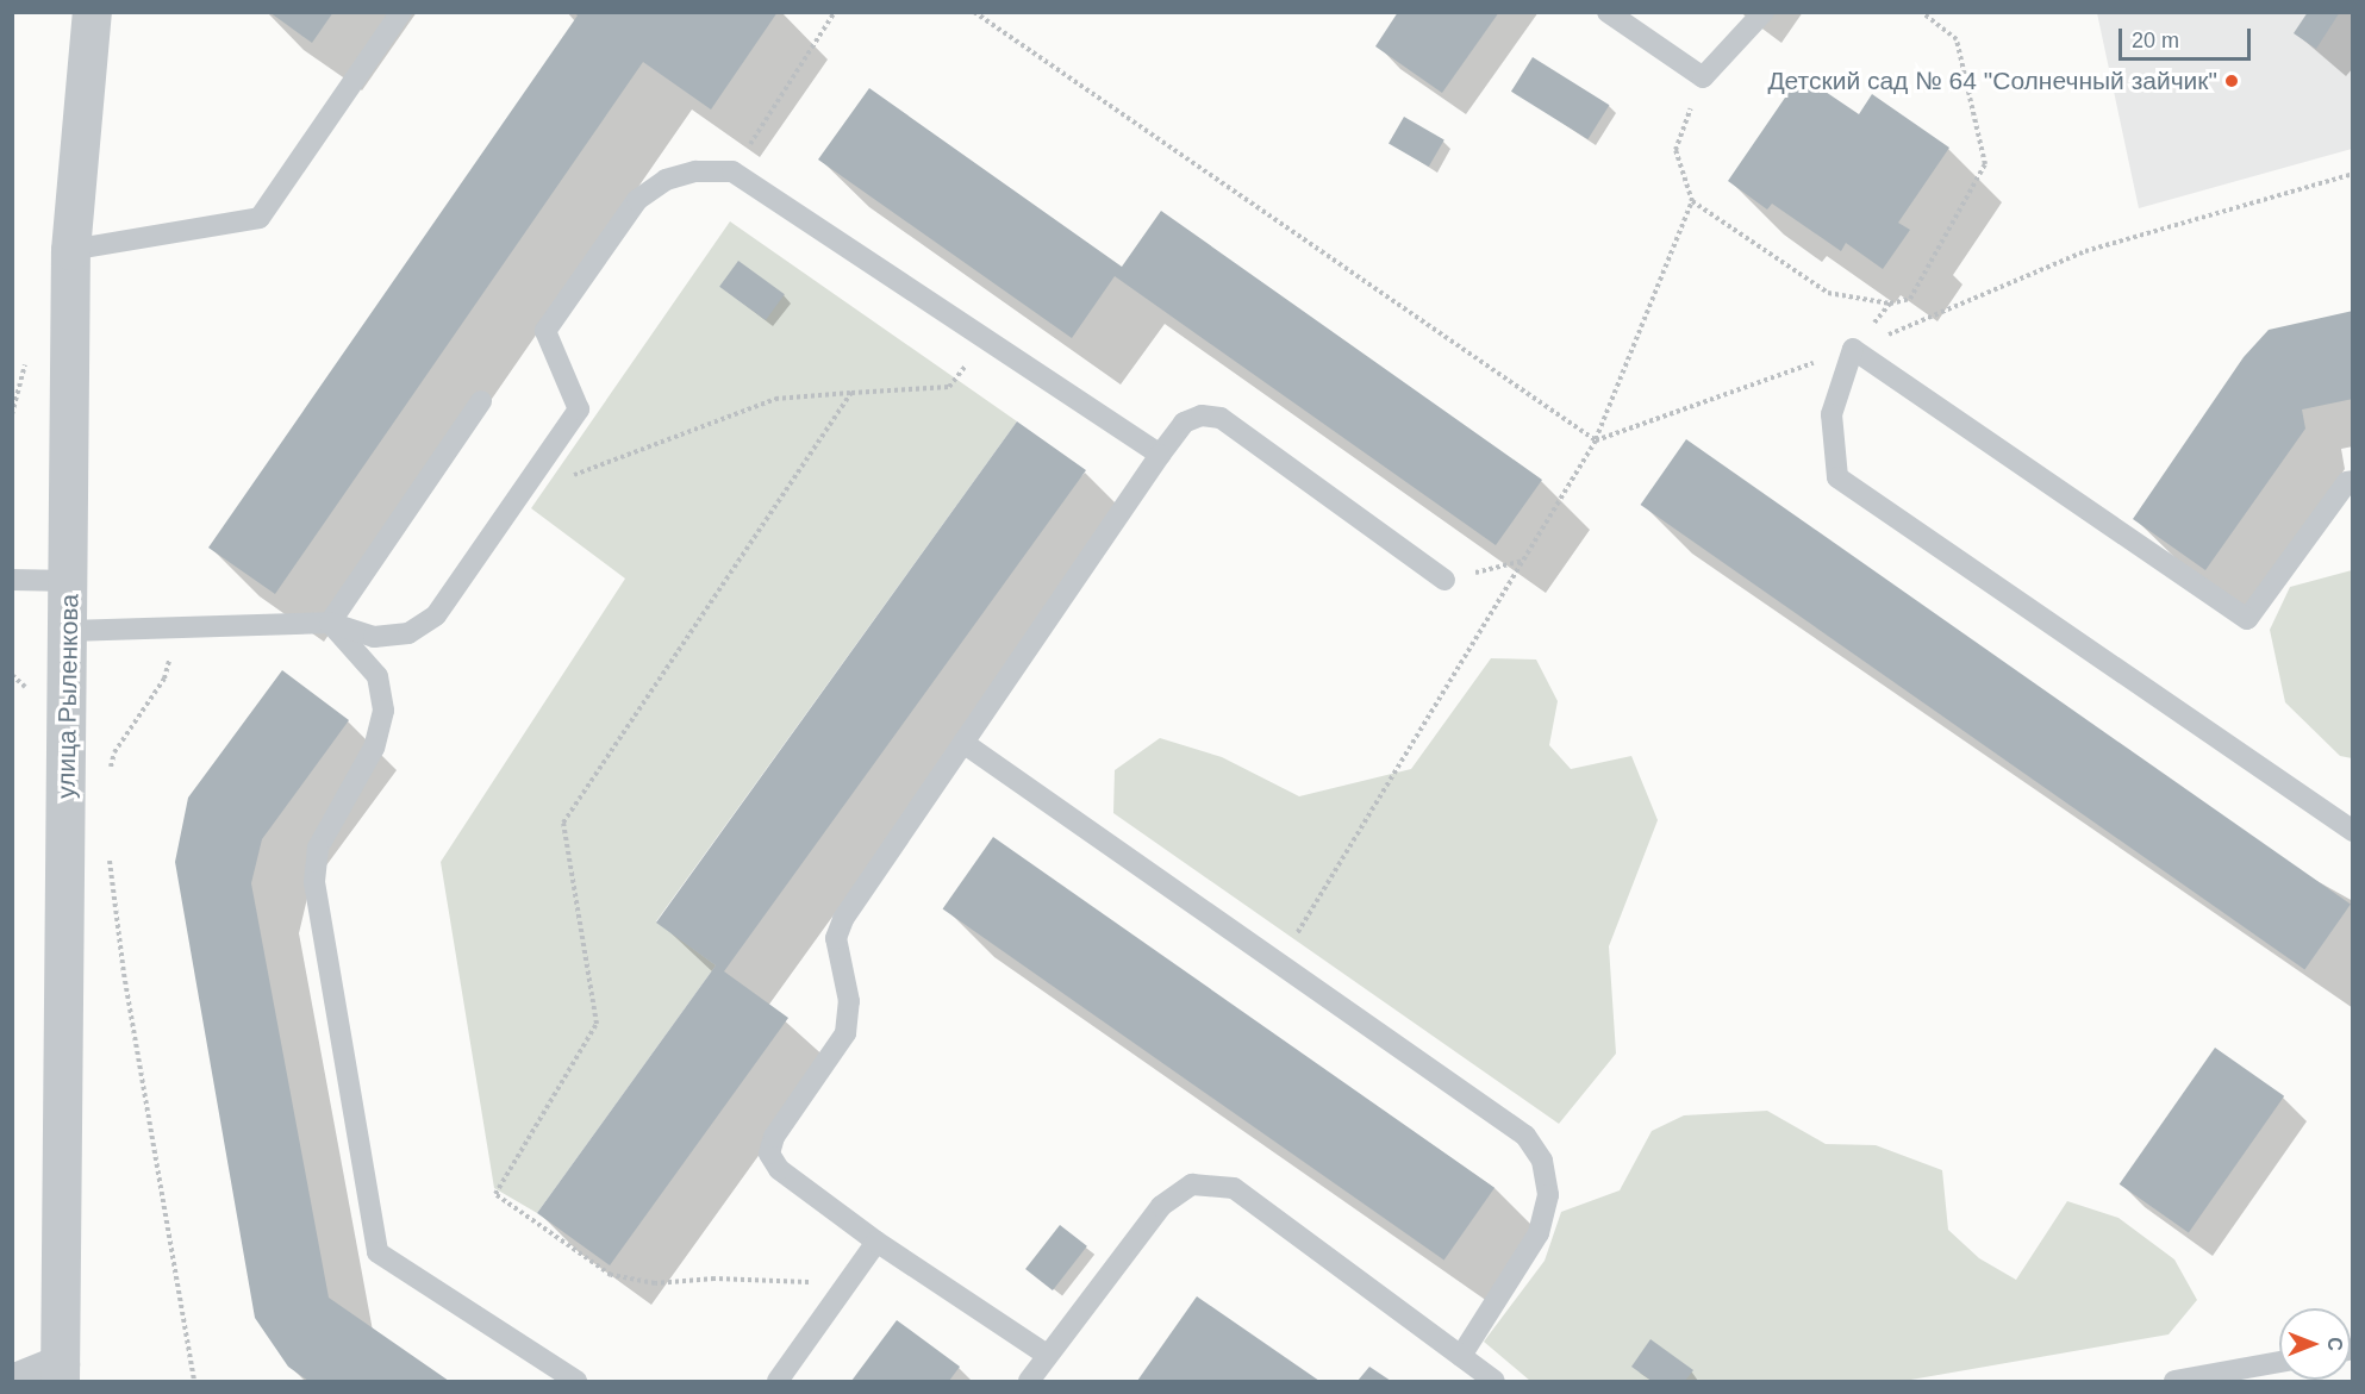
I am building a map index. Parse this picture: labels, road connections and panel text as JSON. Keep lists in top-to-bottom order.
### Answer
{
  "streets": {
    "street": ["улица Рыленкова"]
  },
  "places": ["Детский сад № 64 \"Солнечный зайчик\""],
  "scale_bar": "20 m",
  "north": "right"
}
